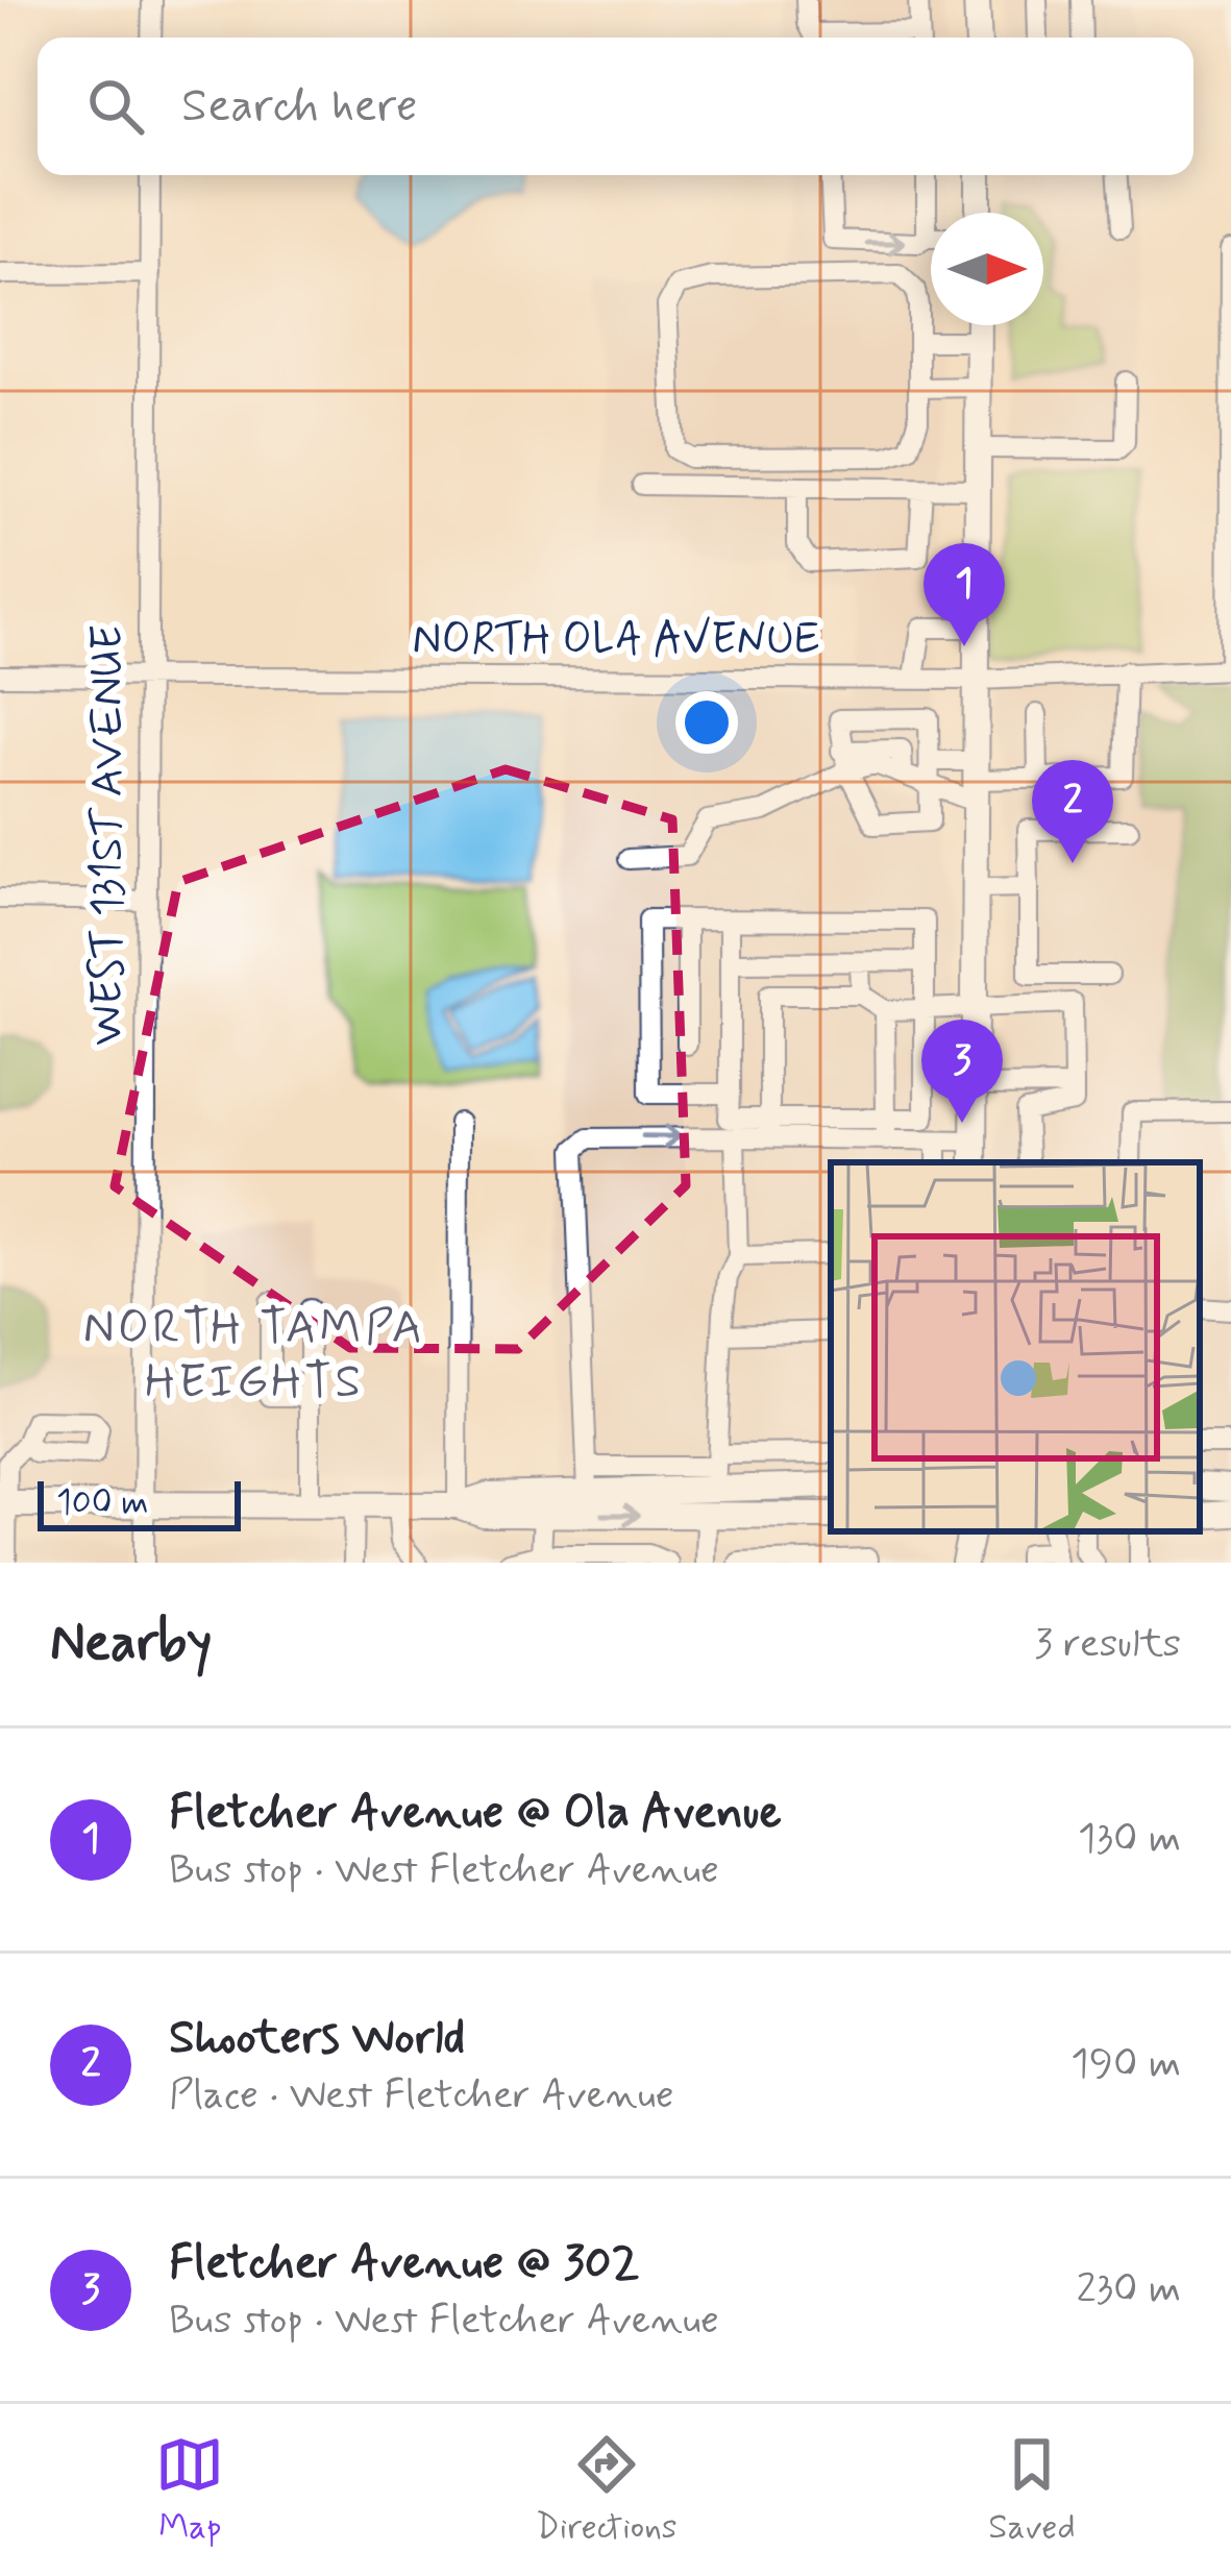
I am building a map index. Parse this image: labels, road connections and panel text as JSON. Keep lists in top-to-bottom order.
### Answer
{
  "streets": {
    "street": ["NORTH OLA AVENUE", "WEST 131ST AVENUE"]
  },
  "crossings": [
    ["NORTH OLA AVENUE", "WEST 131ST AVENUE"]
  ],
  "districts": ["NORTH TAMPA HEIGHTS"],
  "scale_bar": "100 m",
  "north": "right",
  "page": {
    "search": "Search here",
    "pins": ["1", "2", "3"],
    "scale": "100 m",
    "heading": ["Nearby", "3 results"],
    "list": [
      {
        "mark": "1",
        "name": "Fletcher Avenue @ Ola Avenue",
        "note": "Bus stop · West Fletcher Avenue",
        "value": "130 m"
      },
      {
        "mark": "2",
        "name": "Shooters World",
        "note": "Place · West Fletcher Avenue",
        "value": "190 m"
      },
      {
        "mark": "3",
        "name": "Fletcher Avenue @ 302",
        "note": "Bus stop · West Fletcher Avenue",
        "value": "230 m"
      }
    ],
    "nav": ["Map", "Directions", "Saved"]
  }
}
